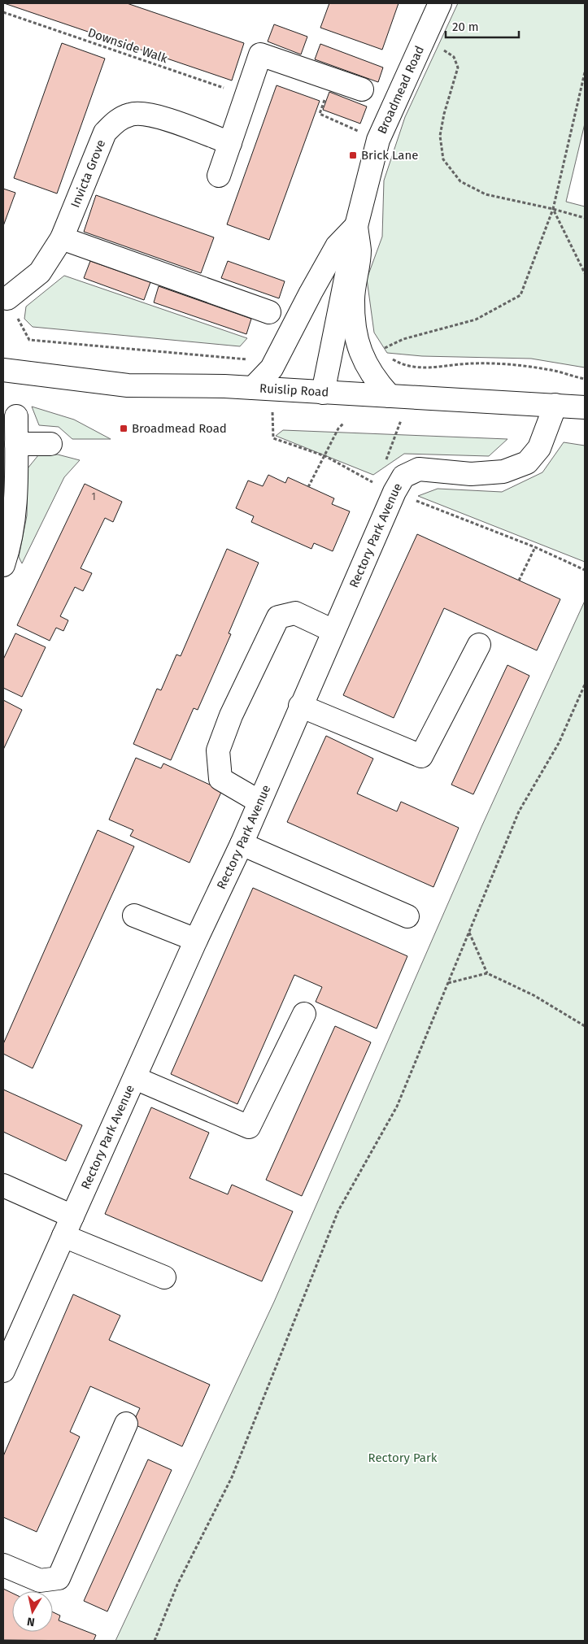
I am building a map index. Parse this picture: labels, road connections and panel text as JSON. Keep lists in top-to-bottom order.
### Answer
{
  "streets": {
    "street": [
      "Broadmead Road",
      "Invicta Grove",
      "Ruislip Road",
      "Rectory Park Avenue"
    ],
    "path": ["Downside Walk"]
  },
  "crossings": [
    ["Broadmead Road", "Ruislip Road"],
    ["Ruislip Road", "Rectory Park Avenue"]
  ],
  "parks": ["Rectory Park"],
  "places": {
    "transit": ["Brick Lane", "Broadmead Road"]
  },
  "house_numbers": ["1"],
  "scale_bar": "20 m",
  "north": "bottom"
}
